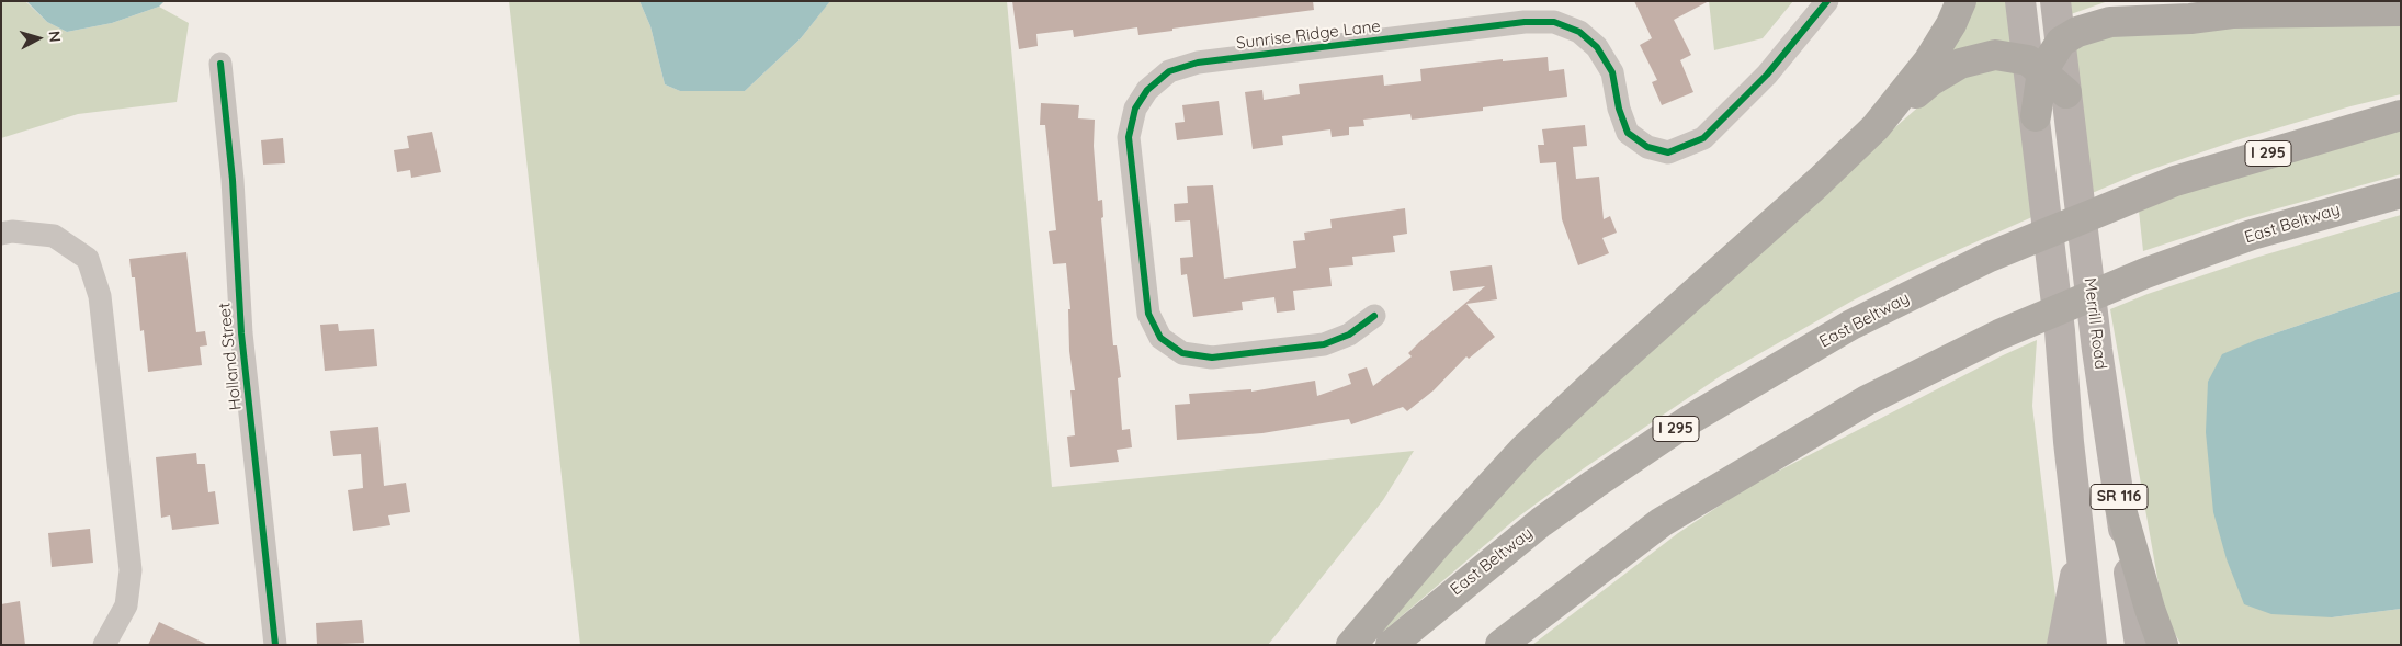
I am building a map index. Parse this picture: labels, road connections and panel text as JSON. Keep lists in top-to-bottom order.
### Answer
{
  "streets": {
    "highway": ["I 295", "East Beltway"],
    "main road": ["Merrill Road", "SR 116"],
    "street": ["Sunrise Ridge Lane", "Holland Street"]
  },
  "north": "right"
}
